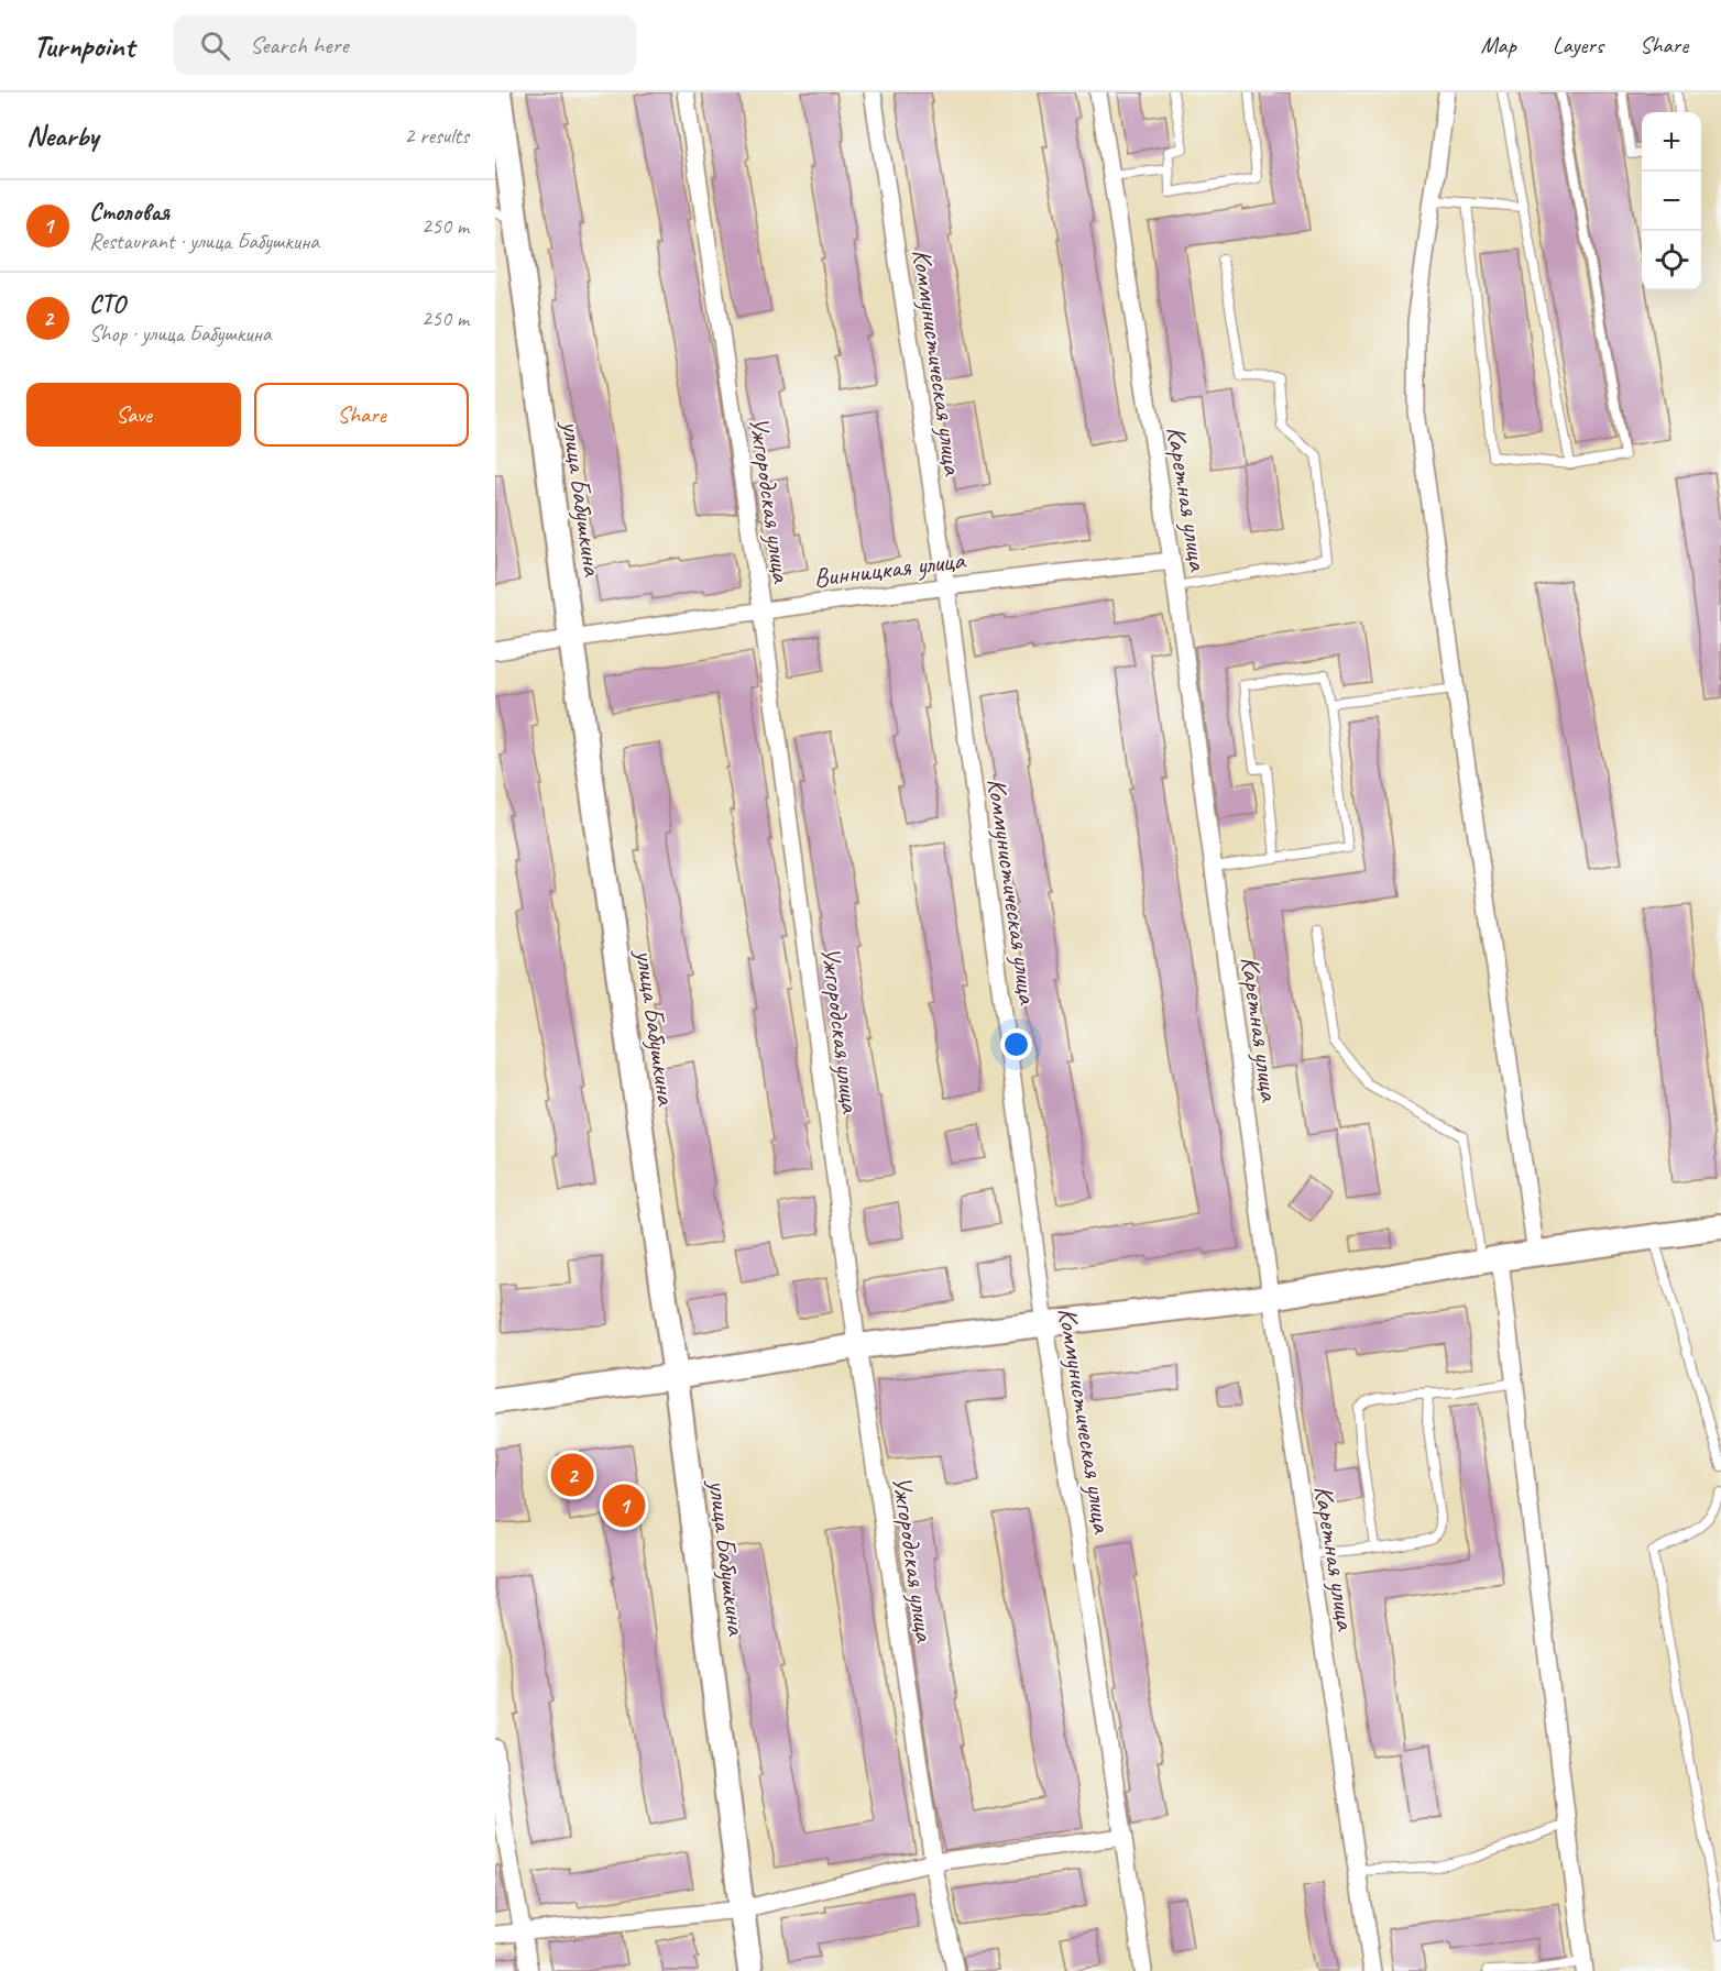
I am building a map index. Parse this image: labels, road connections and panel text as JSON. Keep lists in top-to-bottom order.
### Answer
{
  "streets": {
    "street": [
      "Коммунистическая улица",
      "улица Бабушкина",
      "Каретная улица",
      "Ужгородская улица",
      "Винницкая улица"
    ]
  },
  "crossings": [
    ["Коммунистическая улица", "Винницкая улица"],
    ["улица Бабушкина", "Винницкая улица"],
    ["Каретная улица", "Винницкая улица"],
    ["Ужгородская улица", "Винницкая улица"]
  ],
  "page": {
    "header": "Turnpoint",
    "search": "Search here",
    "nav": ["Map", "Layers", "Share"],
    "heading": ["Nearby", "2 results"],
    "map_buttons": ["+", "−"],
    "list": [
      {
        "mark": "1",
        "name": "Столовая",
        "note": "Restaurant · улица Бабушкина",
        "value": "250 m"
      },
      {
        "mark": "2",
        "name": "СТО",
        "note": "Shop · улица Бабушкина",
        "value": "250 m"
      }
    ],
    "buttons": ["Save", "Share"],
    "pins": ["2", "1"]
  }
}
